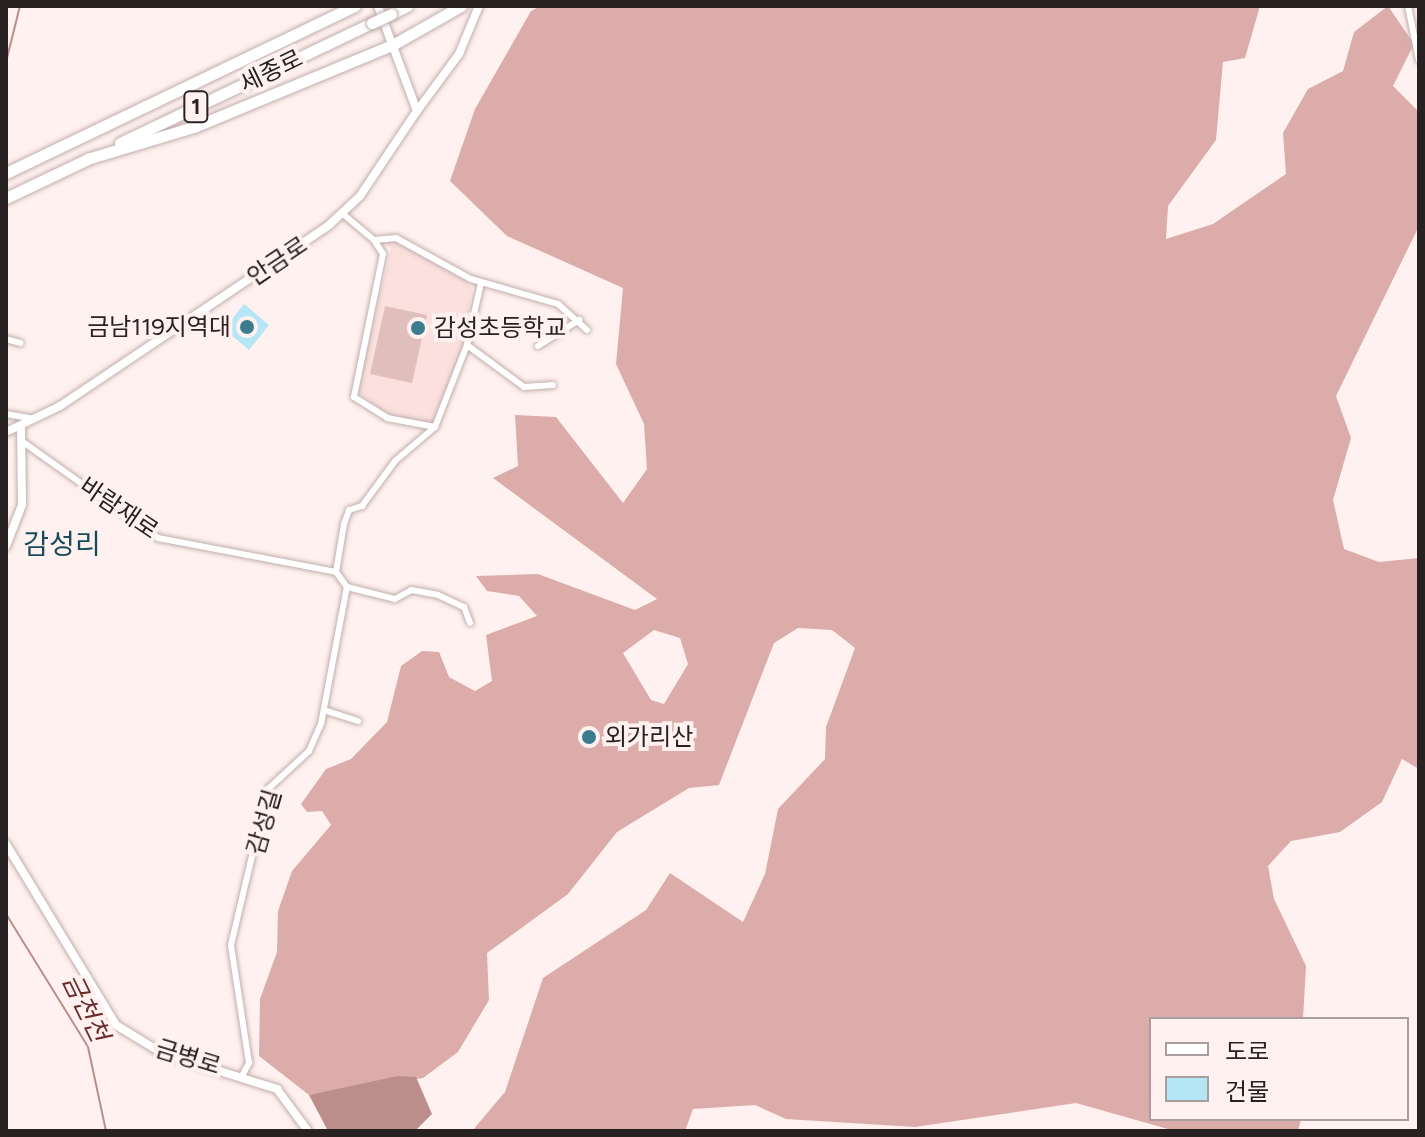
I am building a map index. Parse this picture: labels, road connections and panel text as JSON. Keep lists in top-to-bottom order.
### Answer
{
  "streets": {
    "highway": ["세종로", "1"],
    "street": [
      "안금로",
      "바람재로",
      "감성길",
      "금병로"
    ]
  },
  "crossings": [
    ["감성길", "금병로"]
  ],
  "districts": ["감성리"],
  "water": ["금천천"],
  "places": ["금남119지역대", "감성초등학교", "외가리산"],
  "legend": ["도로", "건물"]
}
